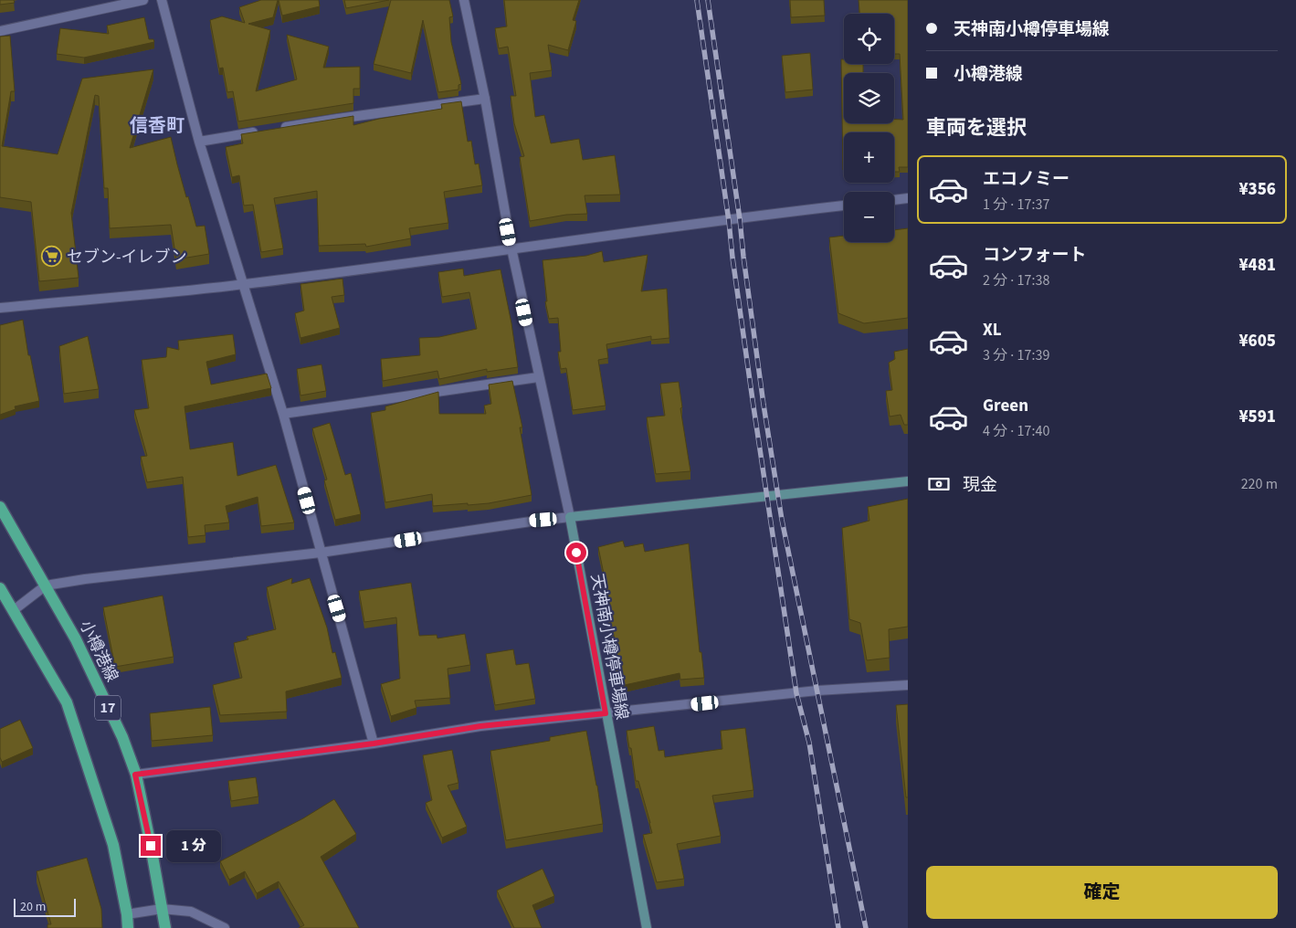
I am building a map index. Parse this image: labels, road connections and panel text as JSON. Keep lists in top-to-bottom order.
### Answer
{
  "streets": {
    "main road": ["天神南小樽停車場線", "小樽港線", "17"]
  },
  "districts": ["信香町"],
  "places": {
    "supermarket": ["セブン-イレブン"]
  },
  "scale_bar": "20 m",
  "page": {
    "banner": ["天神南小樽停車場線", "小樽港線"],
    "map_buttons": ["+", "−"],
    "heading": "車両を選択",
    "list": [
      {
        "name": "エコノミー",
        "note": "1 分 · 17:37",
        "value": "¥356"
      },
      {
        "name": "コンフォート",
        "note": "2 分 · 17:38",
        "value": "¥481"
      },
      {
        "name": "XL",
        "note": "3 分 · 17:39",
        "value": "¥605"
      },
      {
        "name": "Green",
        "note": "4 分 · 17:40",
        "value": "¥591"
      }
    ],
    "pay": ["現金", "220 m"],
    "bubble": "1 分",
    "buttons": "確定",
    "scale": "20 m"
  }
}
